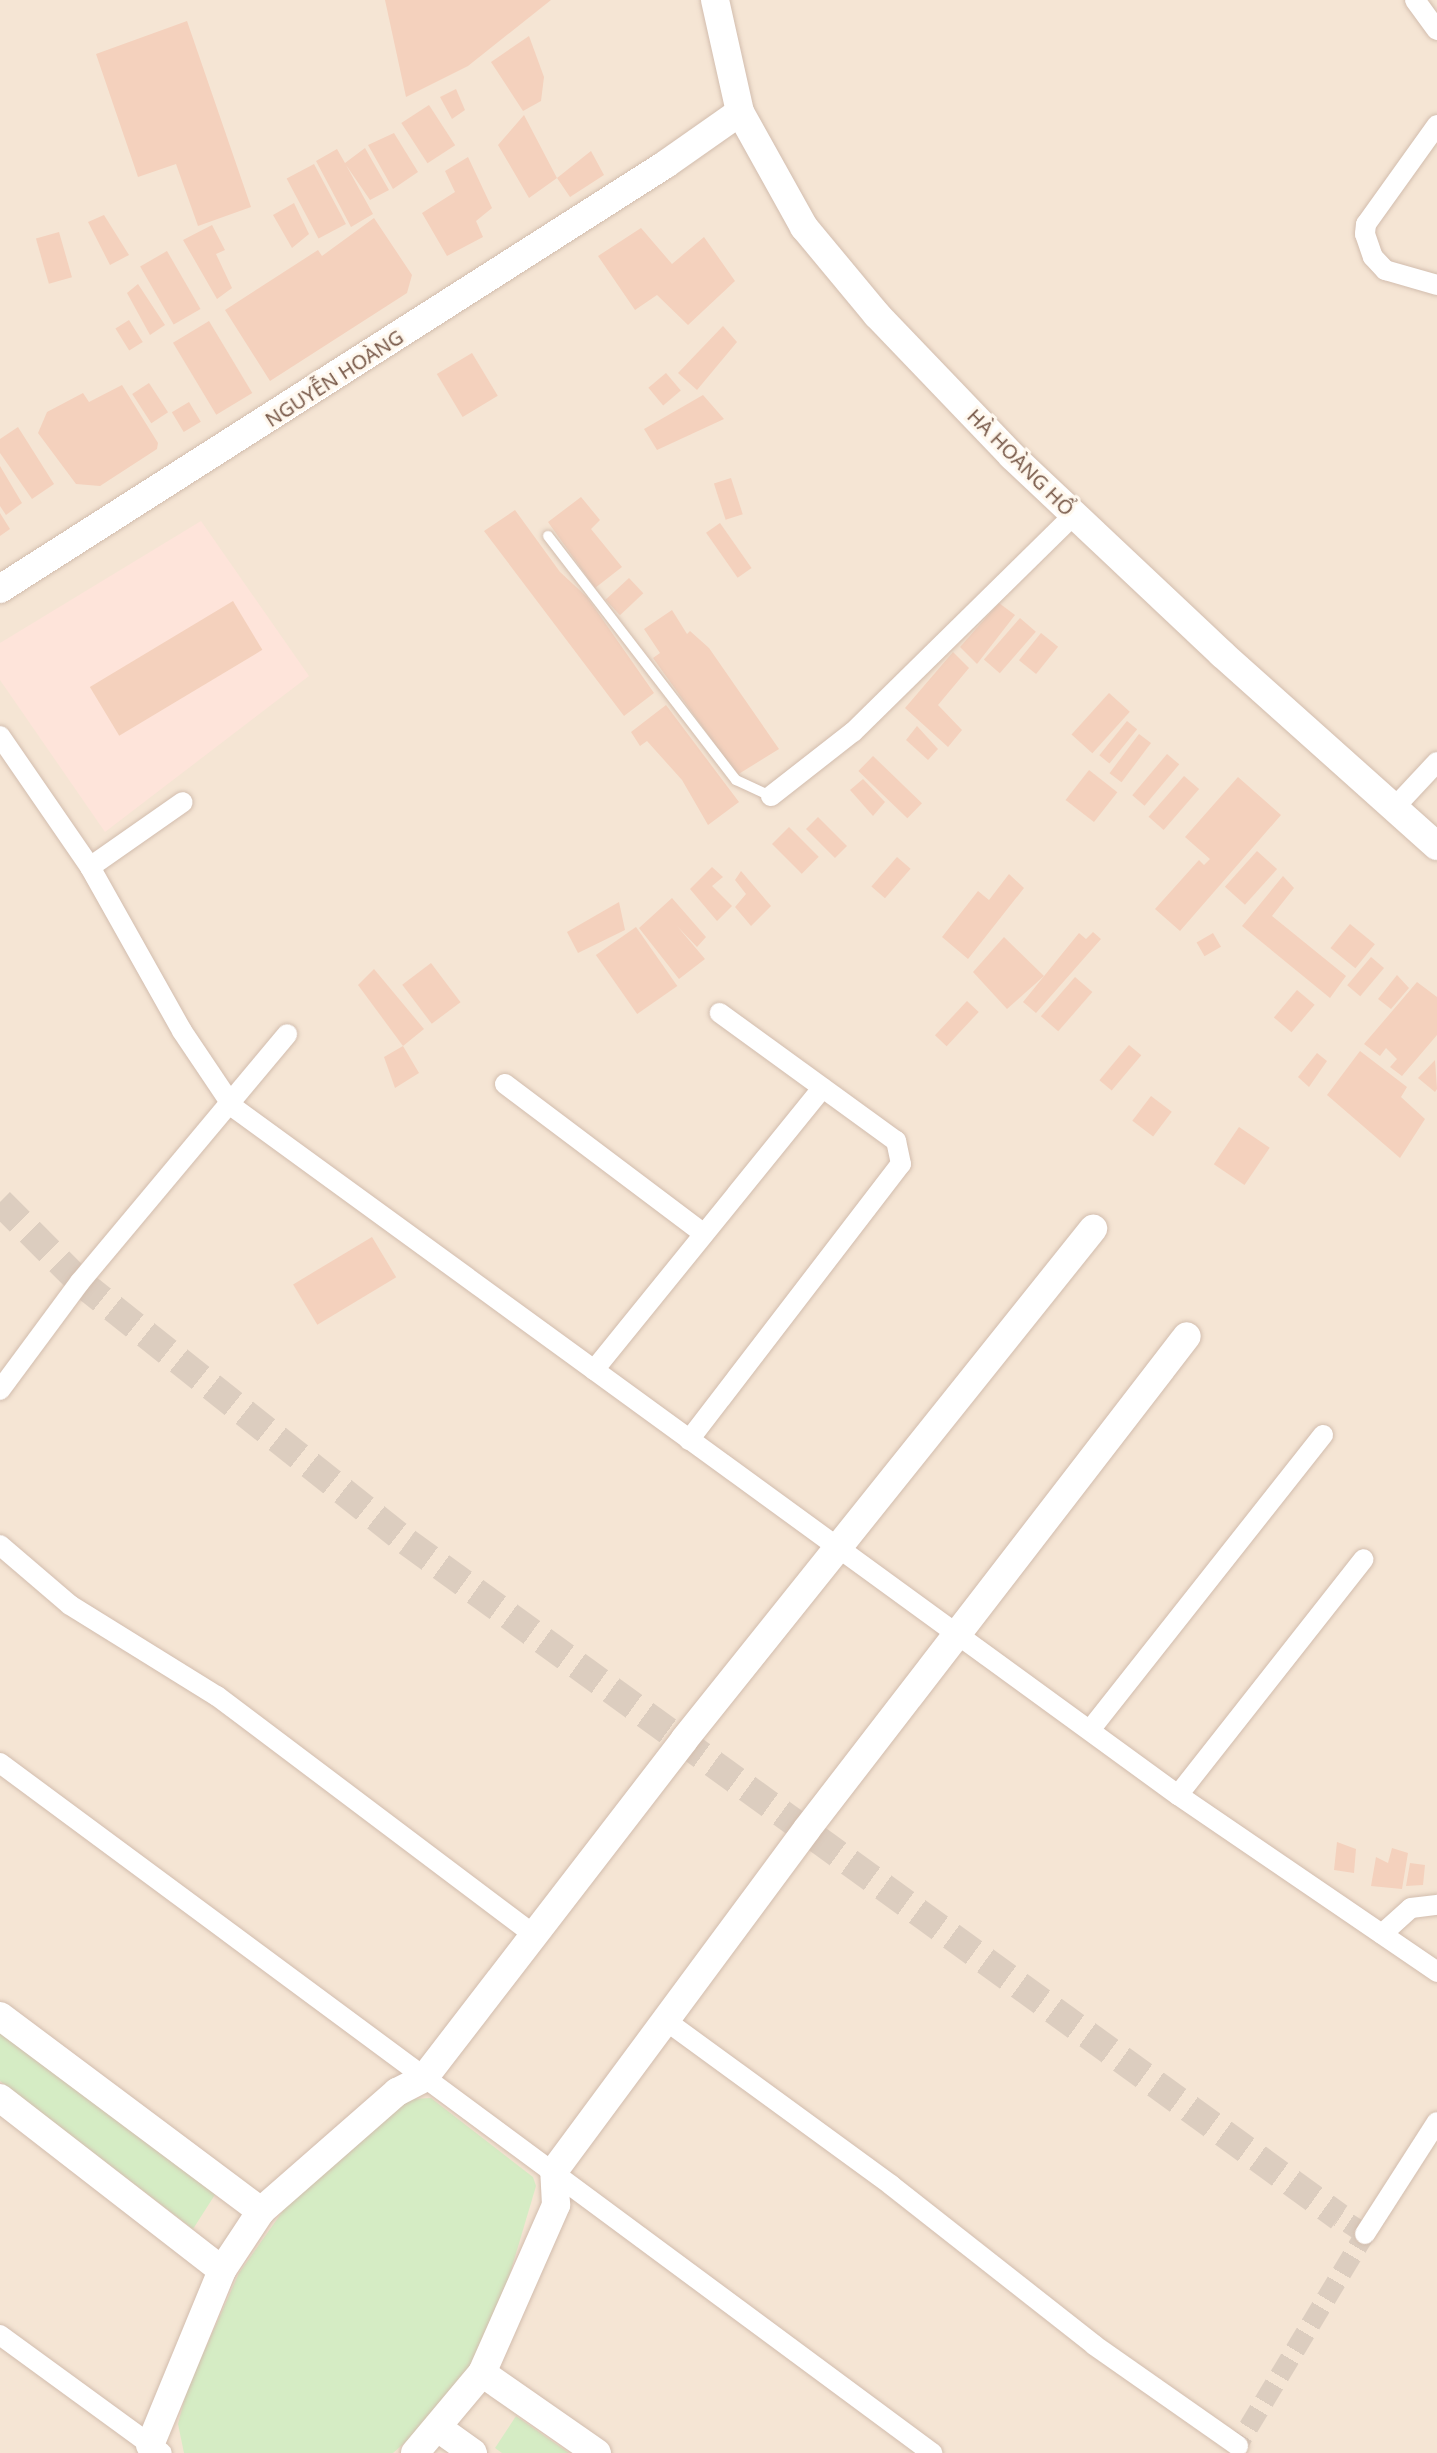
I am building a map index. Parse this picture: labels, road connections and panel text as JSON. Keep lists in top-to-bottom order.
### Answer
{
  "streets": {
    "street": ["NGUYỄN HOÀNG", "HÀ HOÀNG HỔ"]
  },
  "crossings": [
    ["NGUYỄN HOÀNG", "HÀ HOÀNG HỔ"]
  ]
}
